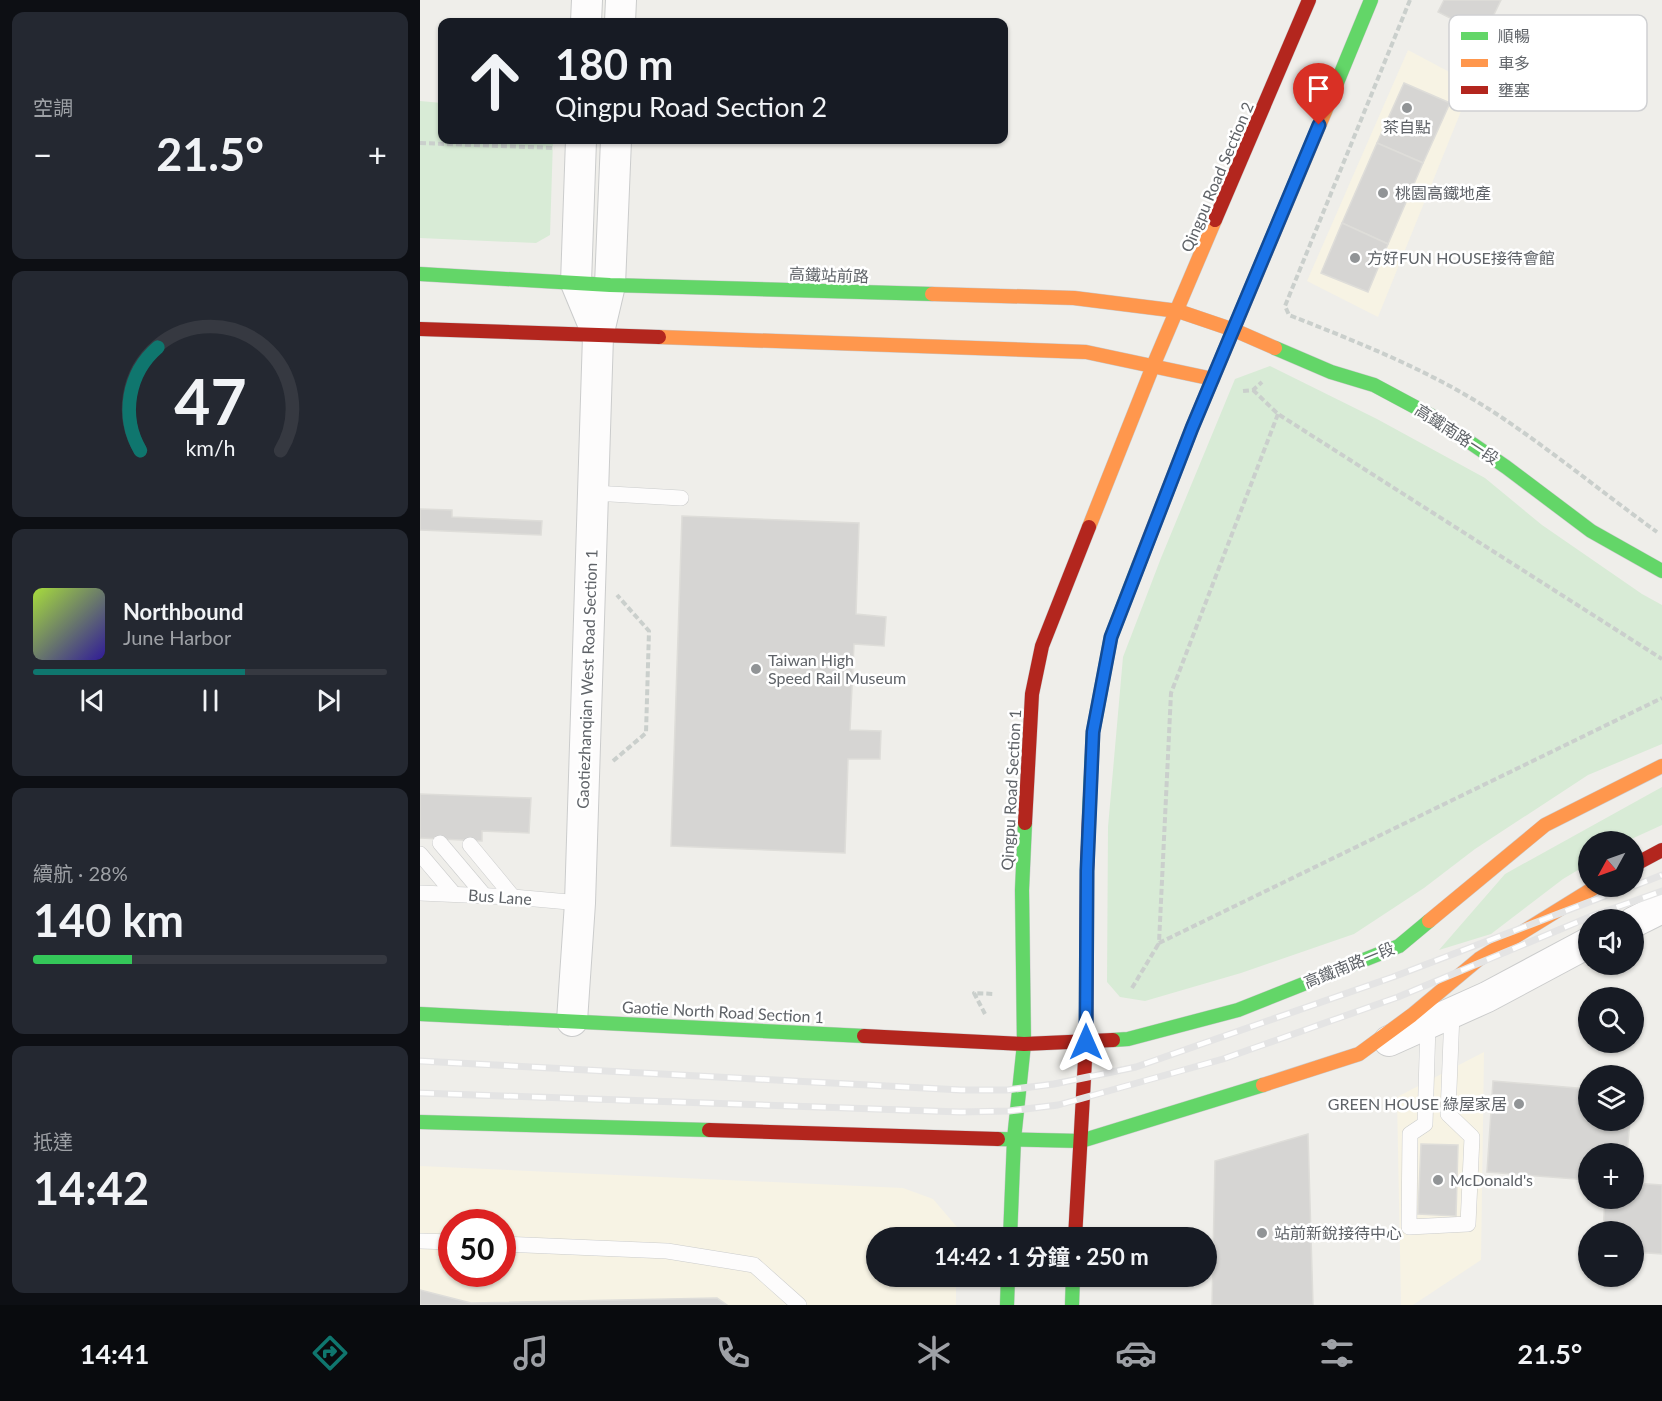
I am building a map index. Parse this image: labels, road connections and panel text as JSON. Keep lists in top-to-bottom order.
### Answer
{
  "streets": {
    "street": [
      "Qingpu Road Section 2",
      "高鐵站前路",
      "高鐵南路一段",
      "Gaotiezhanqian West Road Section 1",
      "Qingpu Road Section 1",
      "Gaotie North Road Section 1"
    ],
    "lane": ["Bus Lane"]
  },
  "crossings": [
    ["Qingpu Road Section 2", "高鐵站前路"],
    ["Qingpu Road Section 2", "Qingpu Road Section 1"],
    ["高鐵站前路", "高鐵南路一段"],
    ["高鐵站前路", "Gaotiezhanqian West Road Section 1"],
    ["高鐵南路一段", "Qingpu Road Section 1"],
    ["高鐵南路一段", "Gaotie North Road Section 1"],
    ["Gaotiezhanqian West Road Section 1", "Bus Lane"],
    ["Gaotiezhanqian West Road Section 1", "Gaotie North Road Section 1"],
    ["Qingpu Road Section 1", "Gaotie North Road Section 1"]
  ],
  "places": [
    "茶自點",
    "桃園高鐵地產",
    "方好FUN HOUSE接待會館",
    "Taiwan High Speed Rail Museum",
    "GREEN HOUSE 綠屋家居",
    "McDonald's",
    "站前新銳接待中心"
  ],
  "legend": ["順暢", "車多", "壅塞"],
  "north": "bottom left",
  "page": {
    "tile": [
      "空調",
      ["續航 · 28%", "140 km"],
      ["抵達", "14:42"]
    ],
    "turn": ["180 m", "Qingpu Road Section 2"],
    "heat": ["−", "21.5°", "+"],
    "song": ["Northbound", "June Harbor"],
    "map_buttons": ["+", "−"],
    "limit": "50",
    "trip": "14:42 · 1 分鐘 · 250 m",
    "tabs": ["14:41", "21.5°"],
    "gauge": ["47", "km/h"]
  }
}
